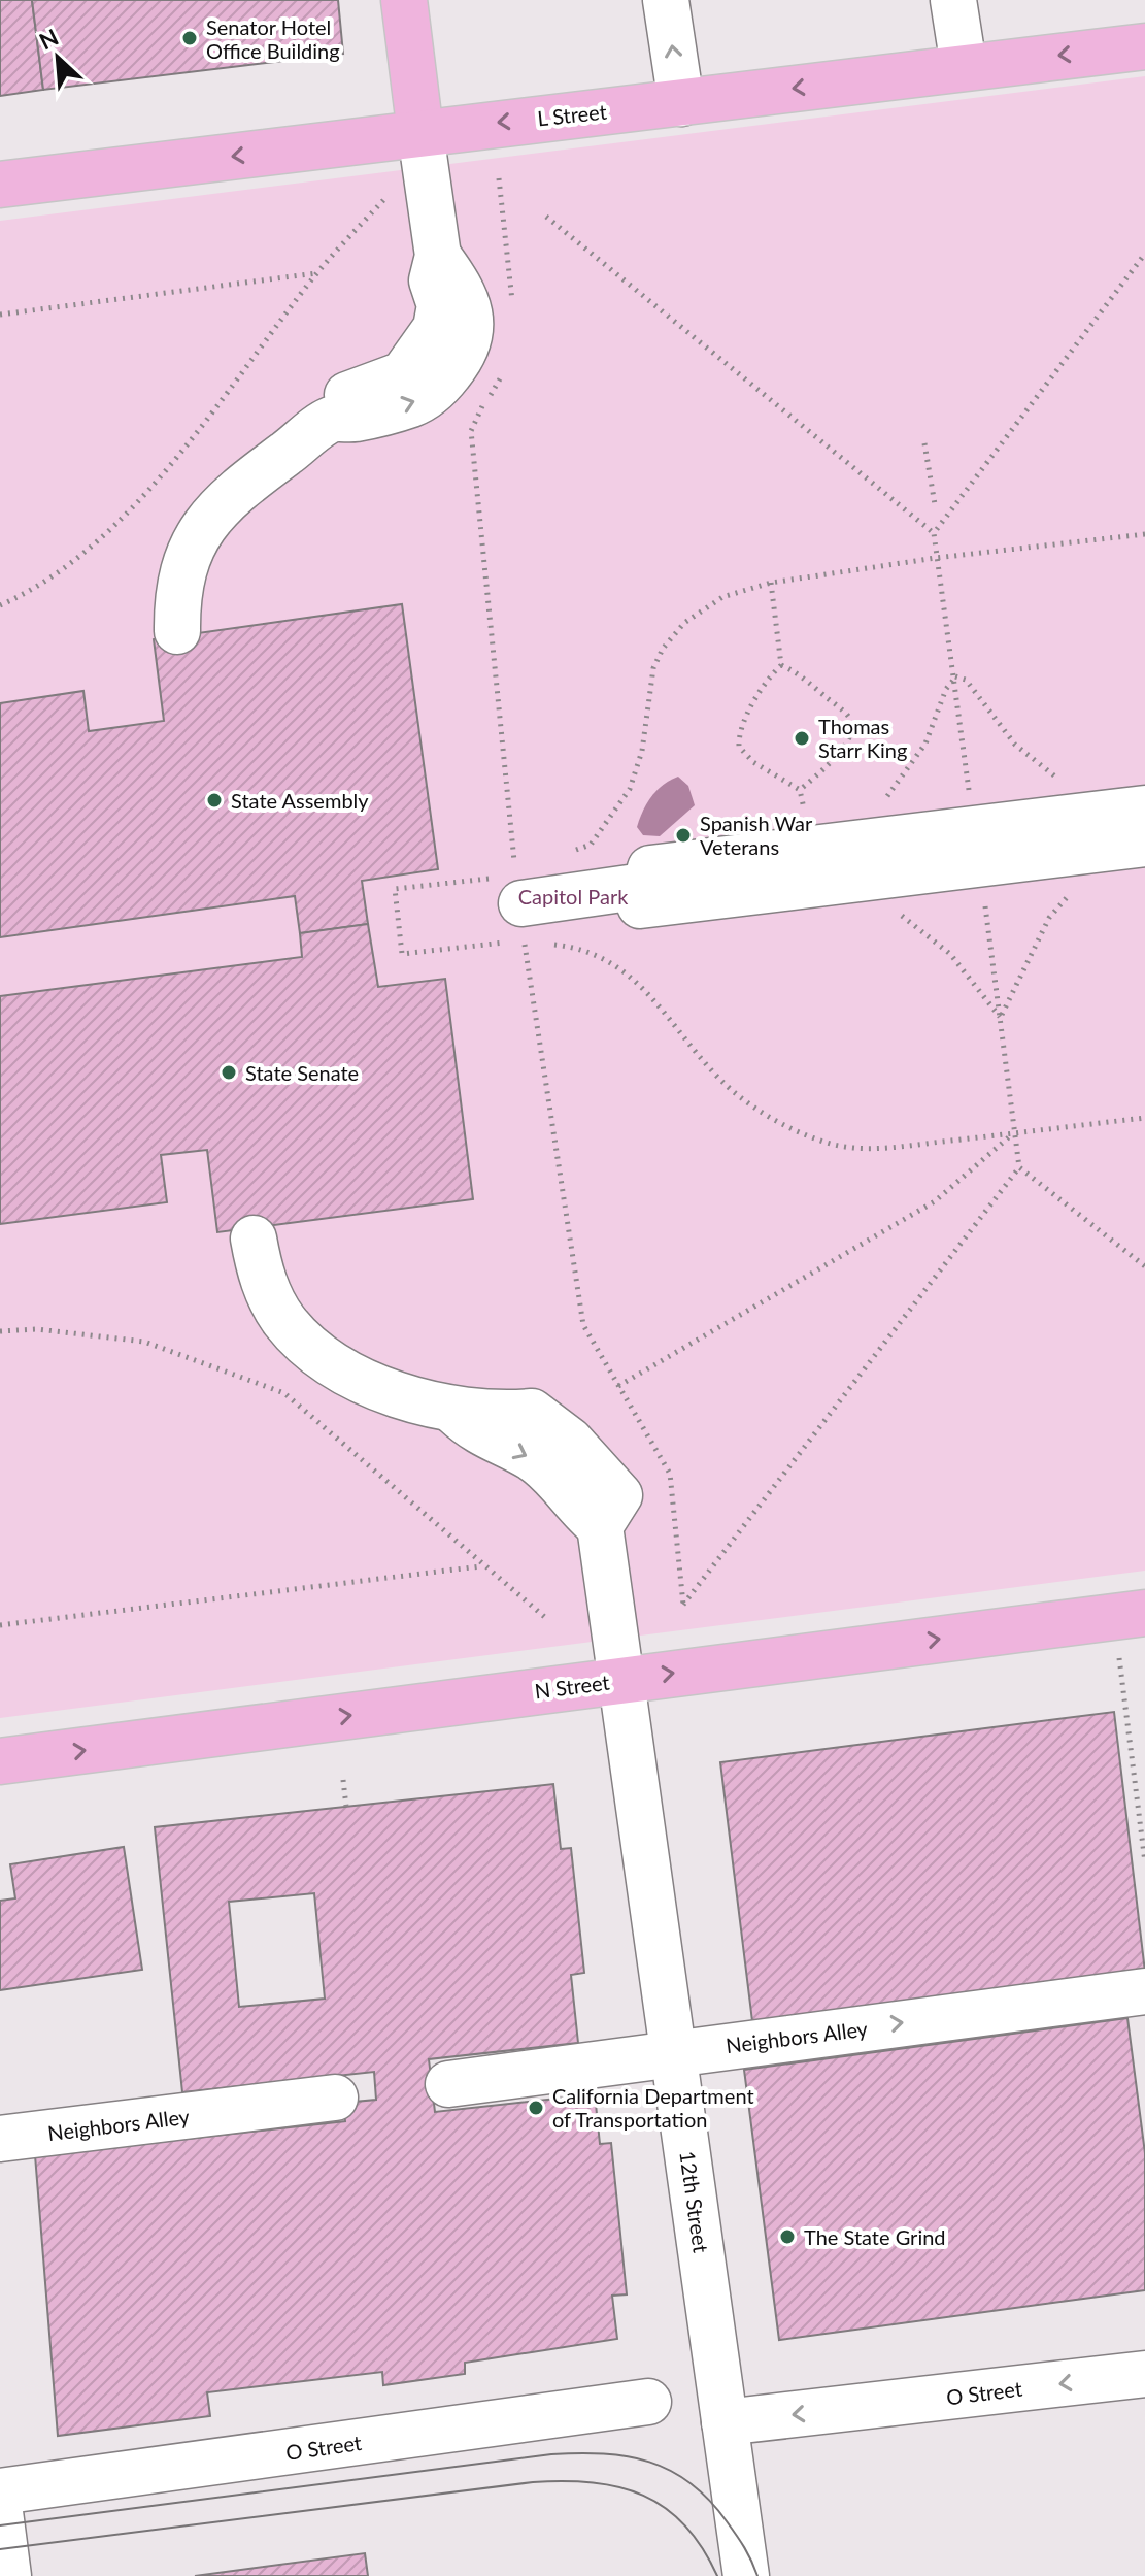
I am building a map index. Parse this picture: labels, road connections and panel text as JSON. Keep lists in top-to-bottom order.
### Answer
{
  "streets": {
    "main road": ["L Street", "N Street"],
    "street": ["Neighbors Alley", "12th Street", "O Street"]
  },
  "crossings": [
    ["N Street", "12th Street"],
    ["Neighbors Alley", "12th Street"],
    ["12th Street", "O Street"]
  ],
  "one_way": [
    "L Street",
    "N Street",
    "Neighbors Alley",
    "O Street"
  ],
  "parks": ["Capitol Park"],
  "places": [
    "Senator Hotel Office Building",
    "Thomas Starr King",
    "State Assembly",
    "Spanish War Veterans",
    "State Senate",
    "California Department of Transportation",
    "The State Grind"
  ],
  "north": "top left"
}
